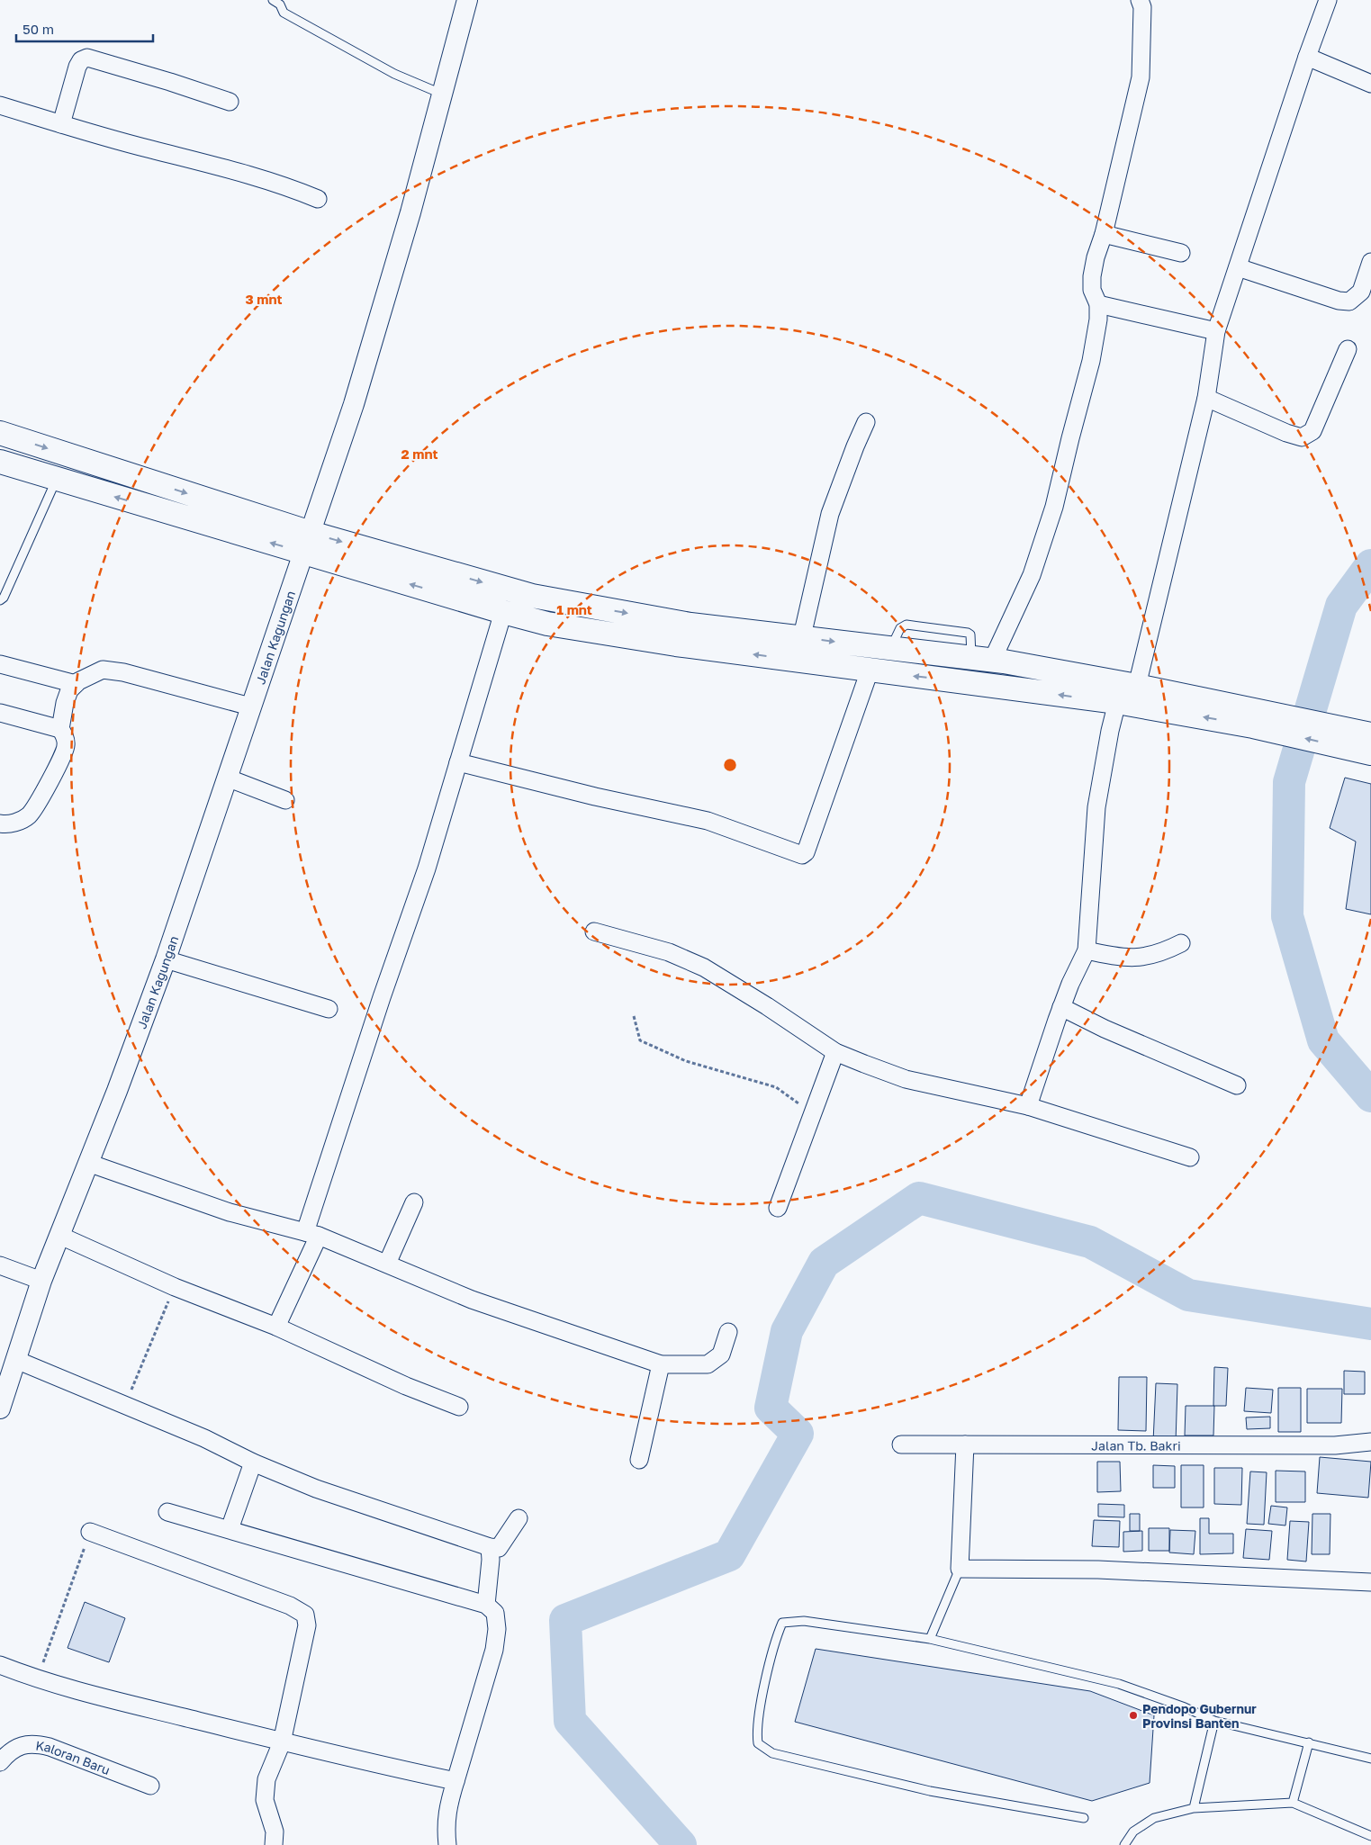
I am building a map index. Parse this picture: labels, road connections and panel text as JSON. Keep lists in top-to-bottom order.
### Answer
{
  "streets": {
    "street": ["Jalan Kagungan", "Jalan Tb. Bakri", "Kaloran Baru"]
  },
  "places": ["Pendopo Gubernur Provinsi Banten"],
  "scale_bar": "50 m",
  "rings": ["3 mnt", "2 mnt", "1 mnt"]
}
